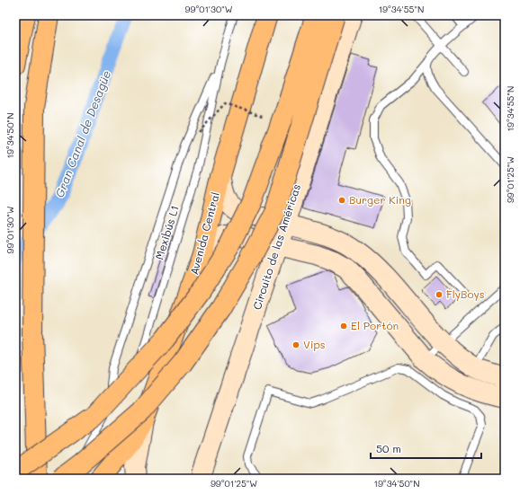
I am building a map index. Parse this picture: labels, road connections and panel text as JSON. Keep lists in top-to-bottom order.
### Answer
{
  "streets": {
    "highway": ["Avenida Central"],
    "main road": ["Circuito de las Américas"],
    "lane": ["Mexibús L1"]
  },
  "water": ["Gran Canal de Desagüe"],
  "places": [
    "Burger King",
    "FlyBoys",
    "El Portón",
    "Vips"
  ],
  "scale_bar": "50 m",
  "coordinates": [
    "99°01'30\"W",
    "19°34'55\"N",
    "19°34'50\"N",
    "99°01'25\"W"
  ]
}
